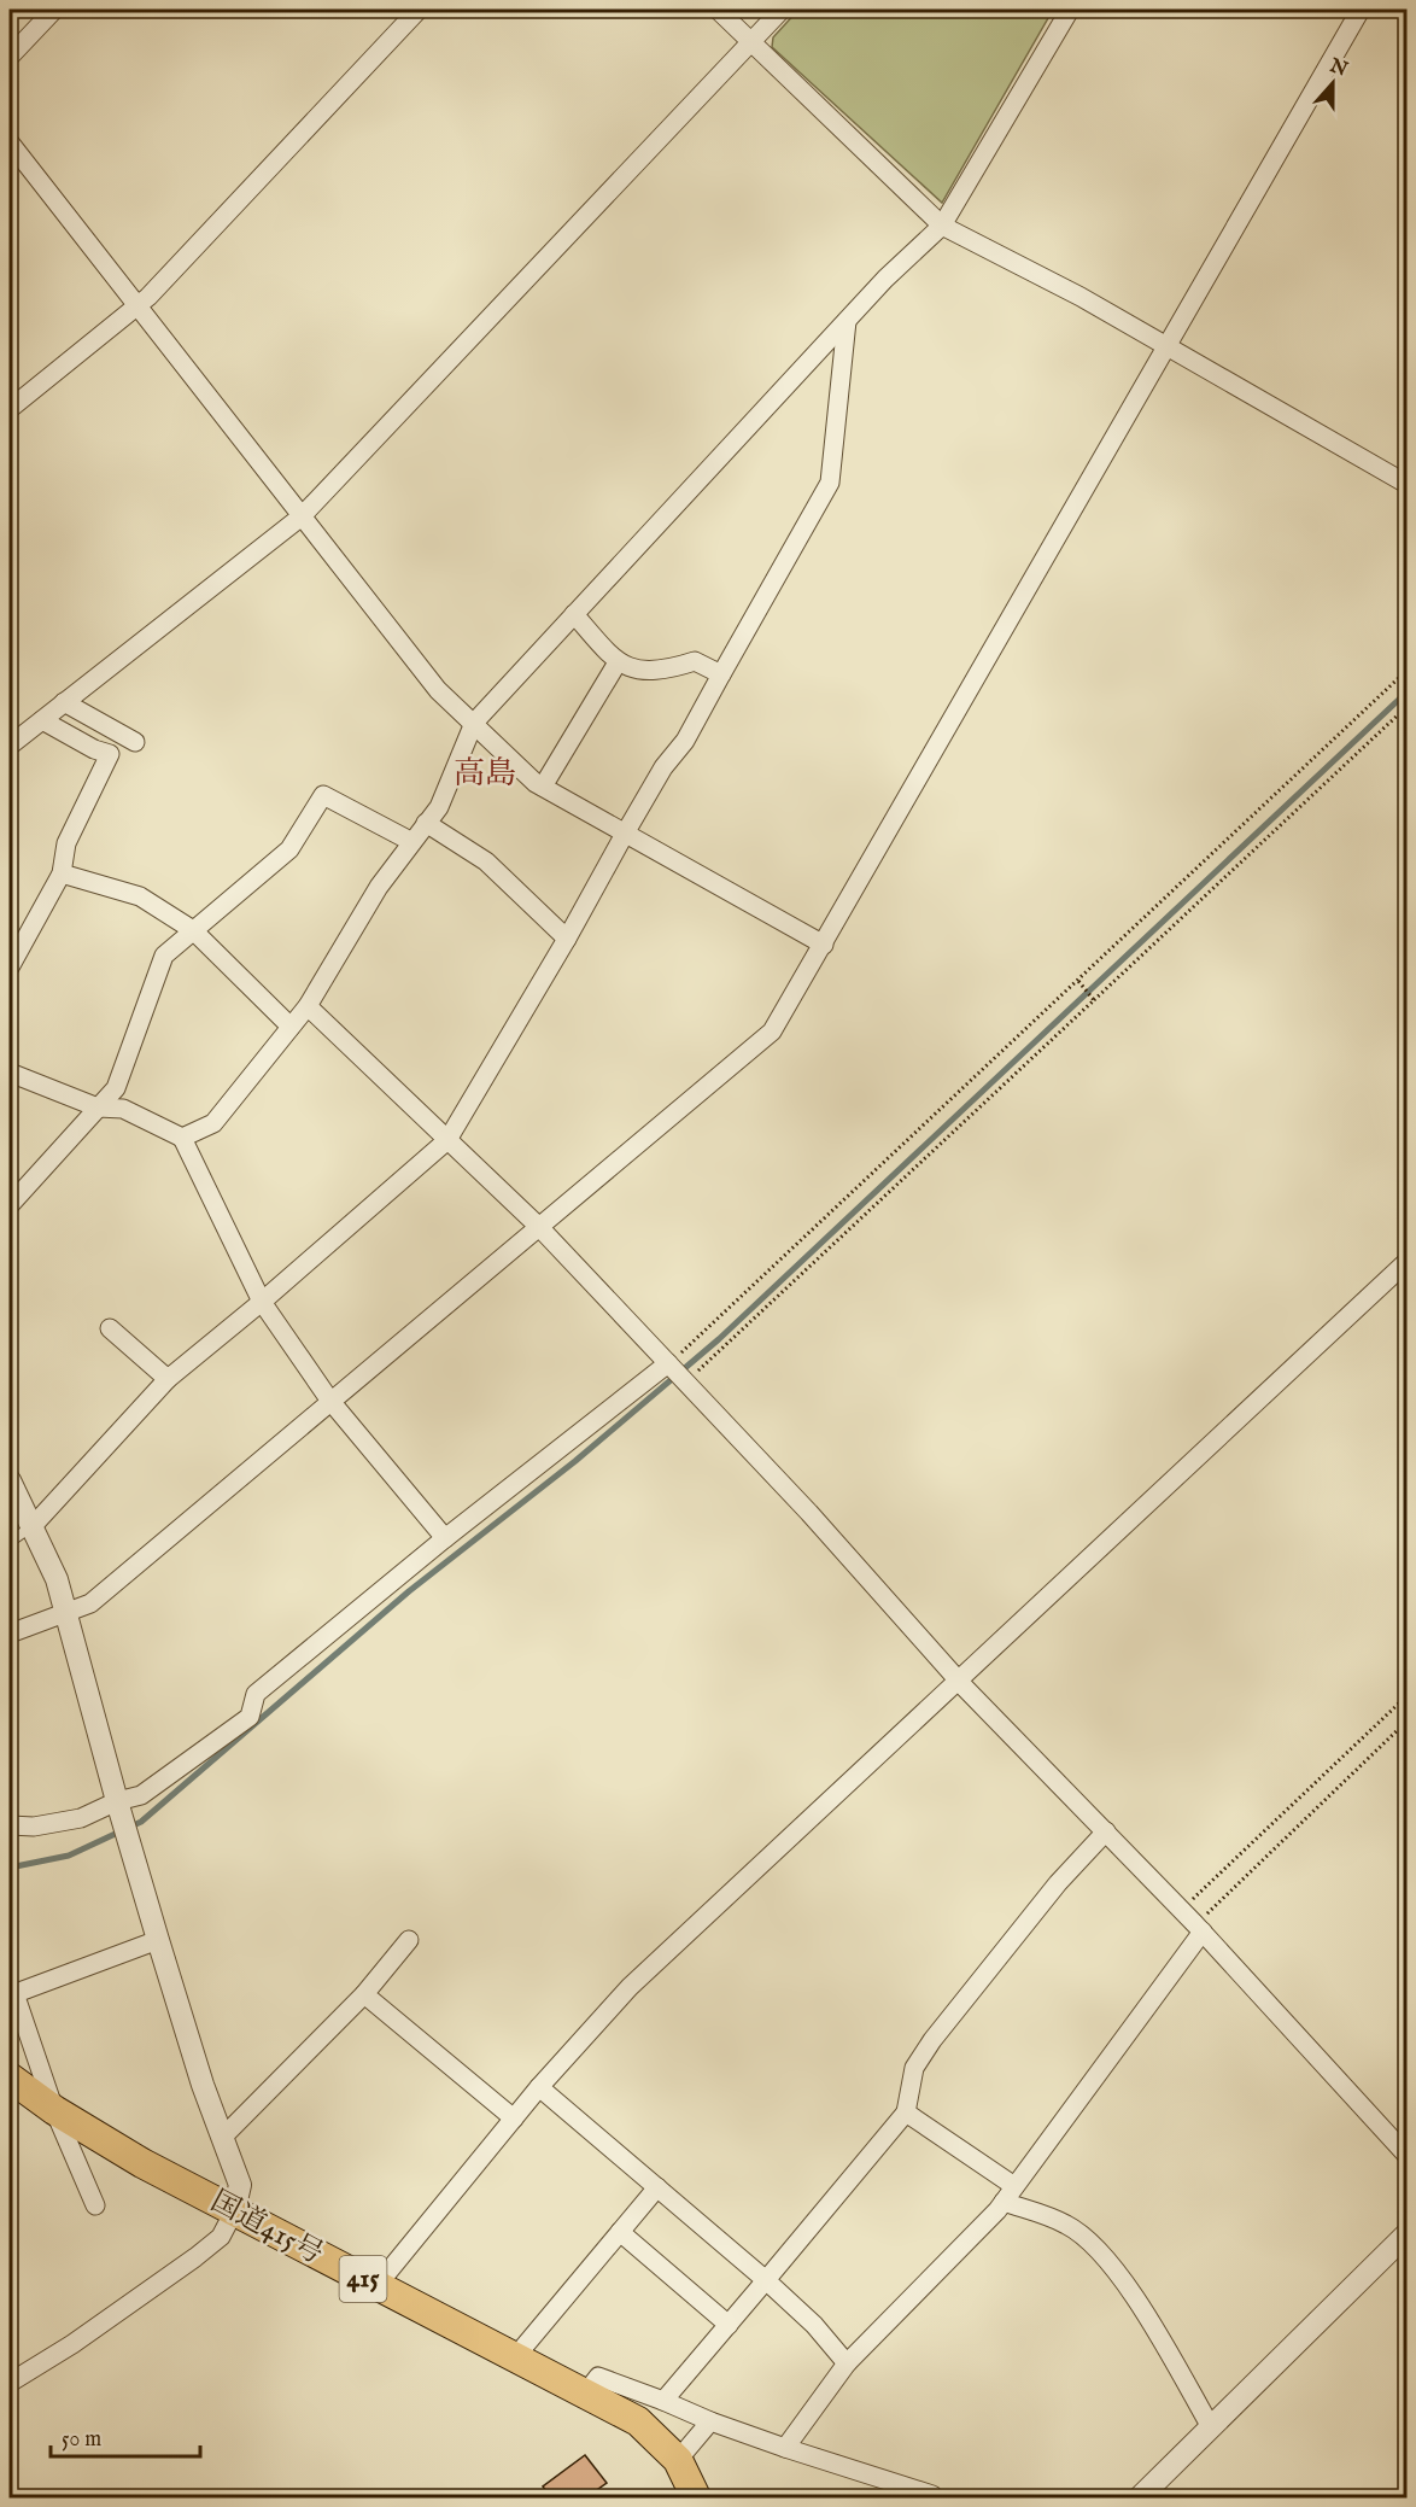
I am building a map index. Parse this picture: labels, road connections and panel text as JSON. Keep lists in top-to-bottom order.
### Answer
{
  "streets": {
    "highway": ["国道415号", "415"]
  },
  "districts": ["高島"],
  "scale_bar": "50 m",
  "north": "top"
}
